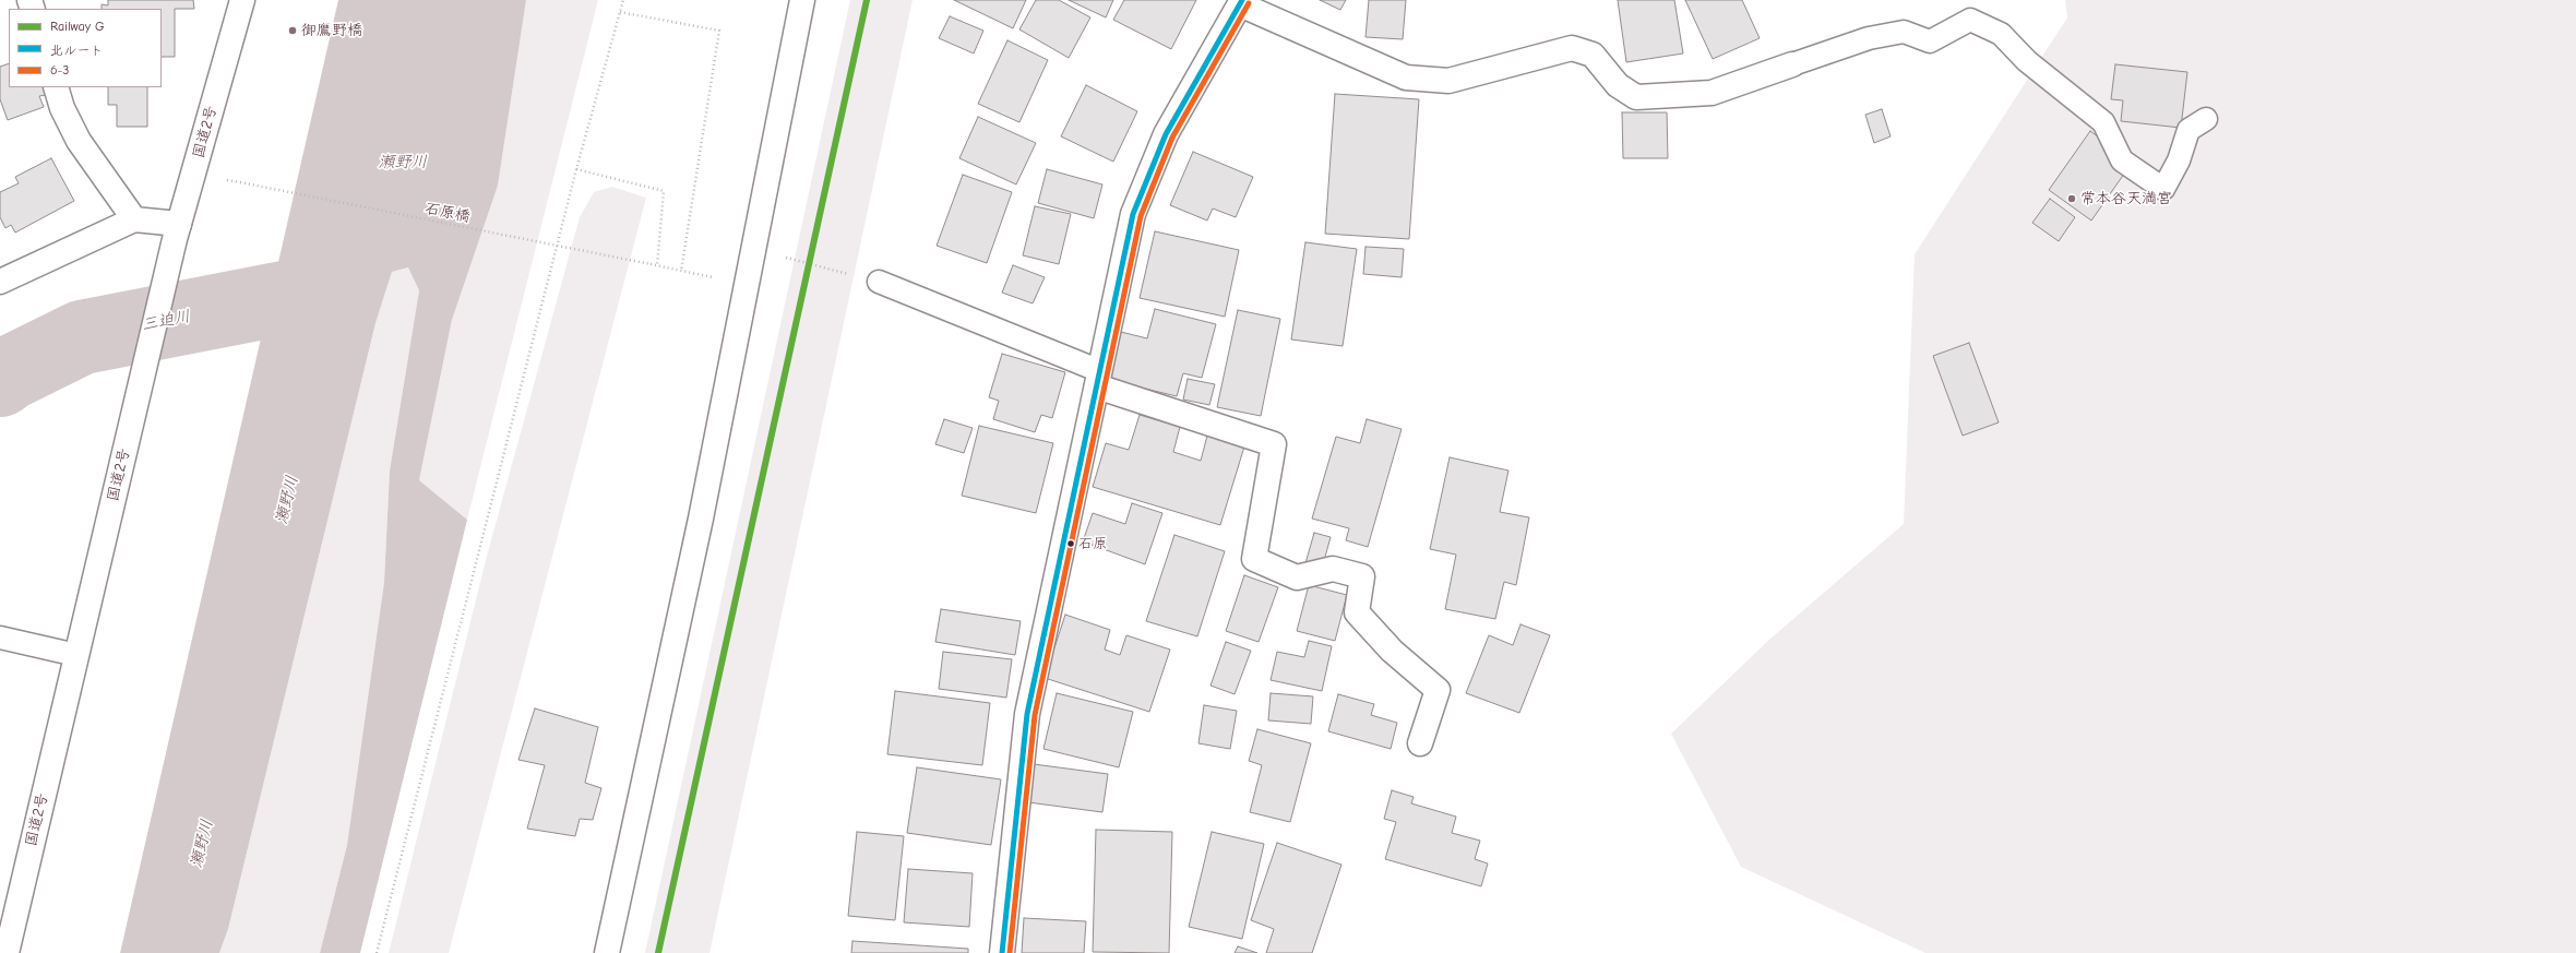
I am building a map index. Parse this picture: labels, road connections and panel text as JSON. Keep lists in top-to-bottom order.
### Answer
{
  "streets": {
    "main road": ["国道2号"],
    "path": ["石原橋"]
  },
  "water": ["瀬野川", "三迫川"],
  "places": ["御鷹野橋", "常本谷天満宮", "石原"],
  "lines": ["rail line G", "transit line 北ルート", "transit line 6-3"],
  "legend": ["Railway G", "北ルート", "6-3"]
}
